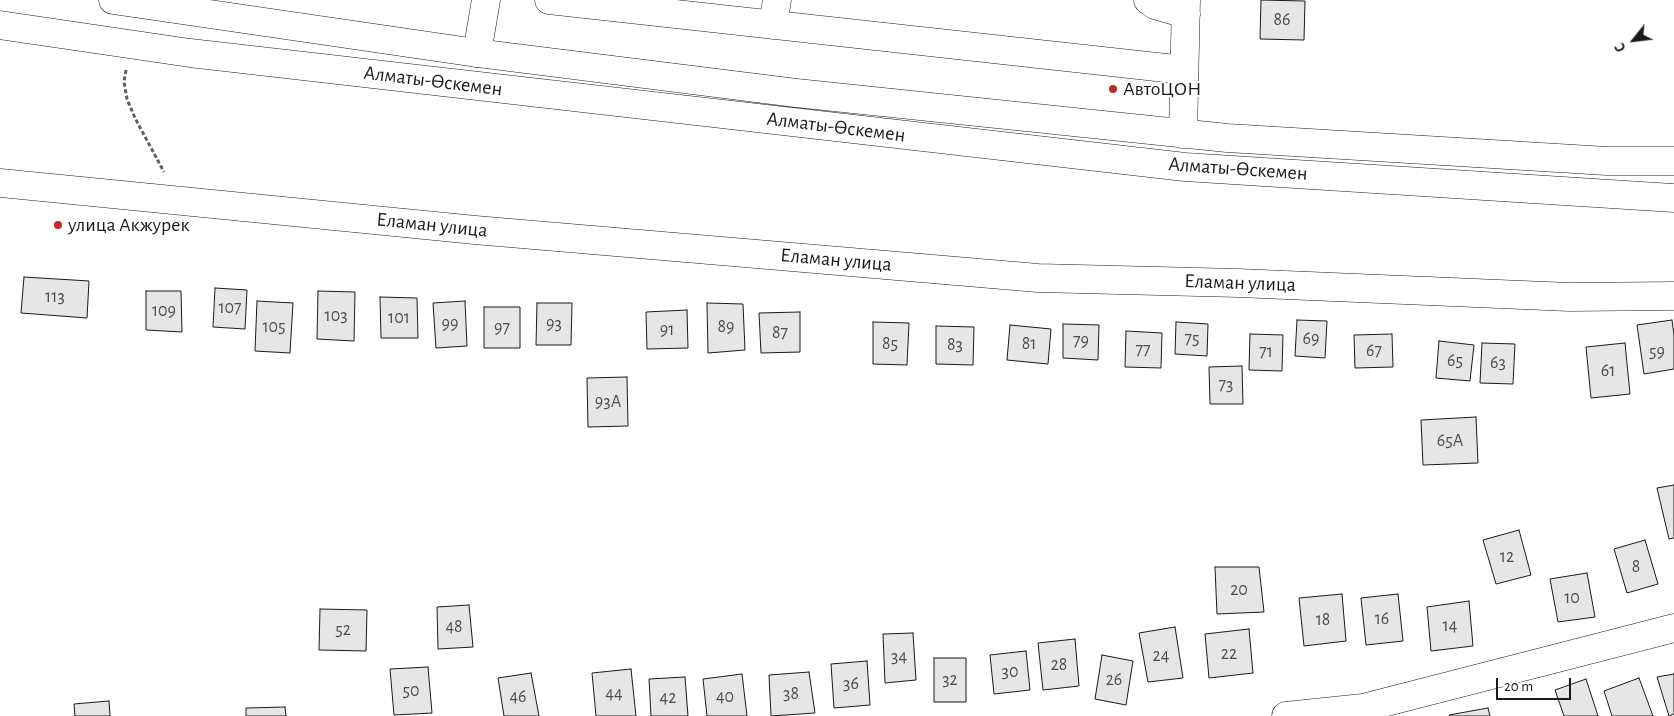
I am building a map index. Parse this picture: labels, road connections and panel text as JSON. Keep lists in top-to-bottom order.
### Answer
{
  "streets": {
    "main road": ["Алматы-Өскемен", "Еламан улица"]
  },
  "places": ["АвтоЦОН", "улица Акжурек"],
  "house_numbers": [
    "86",
    "113",
    "107",
    "109",
    "103",
    "101",
    "99",
    "93",
    "105",
    "89",
    "97",
    "91",
    "87",
    "75",
    "69",
    "79",
    "85",
    "81",
    "83",
    "77",
    "67",
    "71",
    "59",
    "65",
    "63",
    "61",
    "73",
    "93А",
    "65А",
    "12",
    "8",
    "20",
    "10",
    "16",
    "18",
    "14",
    "48",
    "52",
    "22",
    "24",
    "34",
    "28",
    "30",
    "32",
    "26",
    "36",
    "50",
    "44",
    "38",
    "46",
    "40",
    "42"
  ],
  "scale_bar": "20 m",
  "north": "bottom left"
}
